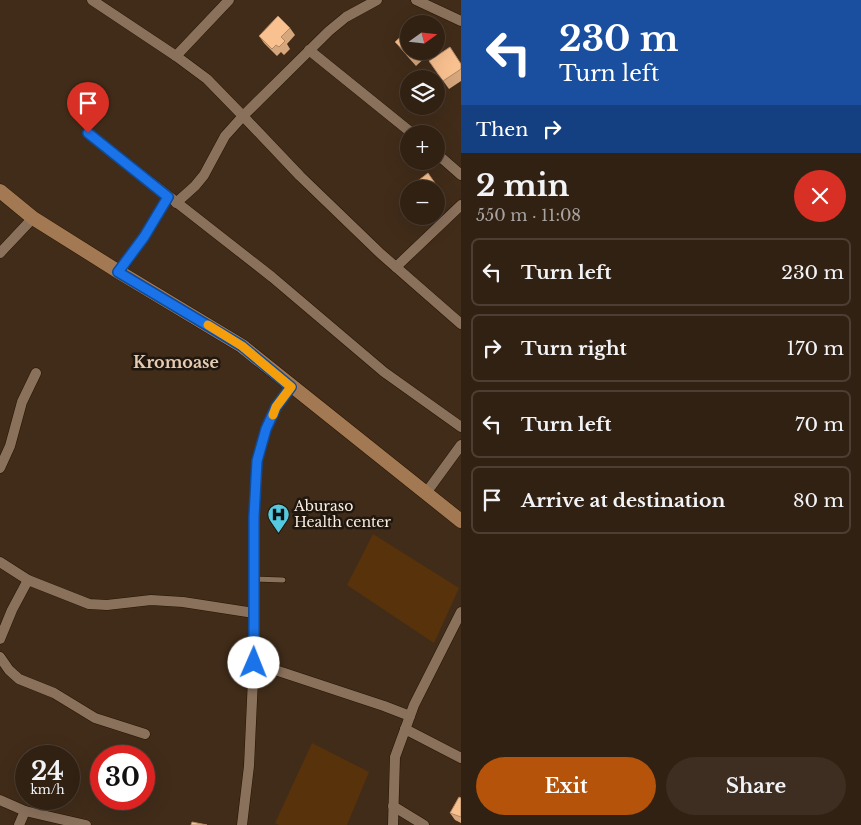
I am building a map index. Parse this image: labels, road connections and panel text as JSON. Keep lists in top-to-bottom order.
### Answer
{
  "districts": ["Kromoase"],
  "places": {
    "hospital": ["Aburaso Health center"]
  },
  "north": "right",
  "page": {
    "turn": ["230 m", "Turn left"],
    "map_buttons": ["+", "−"],
    "then": "Then",
    "heading": ["2 min", "550 m · 11:08"],
    "list": [
      {
        "name": "Turn left",
        "value": "230 m"
      },
      {
        "name": "Turn right",
        "value": "170 m"
      },
      {
        "name": "Turn left",
        "value": "70 m"
      },
      {
        "name": "Arrive at destination",
        "value": "80 m"
      }
    ],
    "speed": "24 km/h",
    "limit": "30",
    "buttons": ["Exit", "Share"]
  }
}
